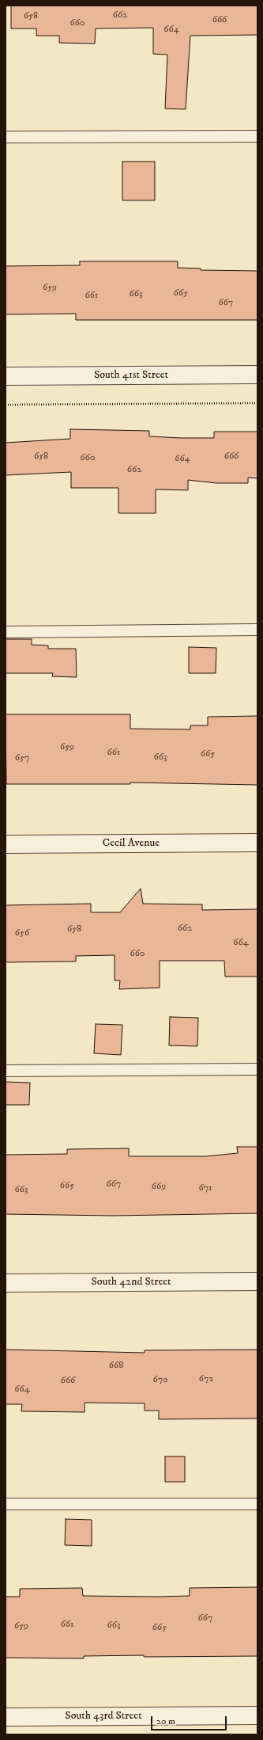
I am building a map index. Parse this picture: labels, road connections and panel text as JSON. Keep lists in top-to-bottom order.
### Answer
{
  "streets": {
    "street": [
      "South 41st Street",
      "Cecil Avenue",
      "South 42nd Street",
      "South 43rd Street"
    ]
  },
  "house_numbers": [
    "662",
    "658",
    "666",
    "660",
    "664",
    "659",
    "665",
    "663",
    "661",
    "667",
    "658",
    "666",
    "660",
    "664",
    "662",
    "659",
    "661",
    "665",
    "663",
    "657",
    "662",
    "658",
    "656",
    "664",
    "660",
    "667",
    "665",
    "669",
    "671",
    "663",
    "668",
    "672",
    "670",
    "666",
    "664",
    "667",
    "661",
    "663",
    "659",
    "665"
  ],
  "scale_bar": "20 m"
}
